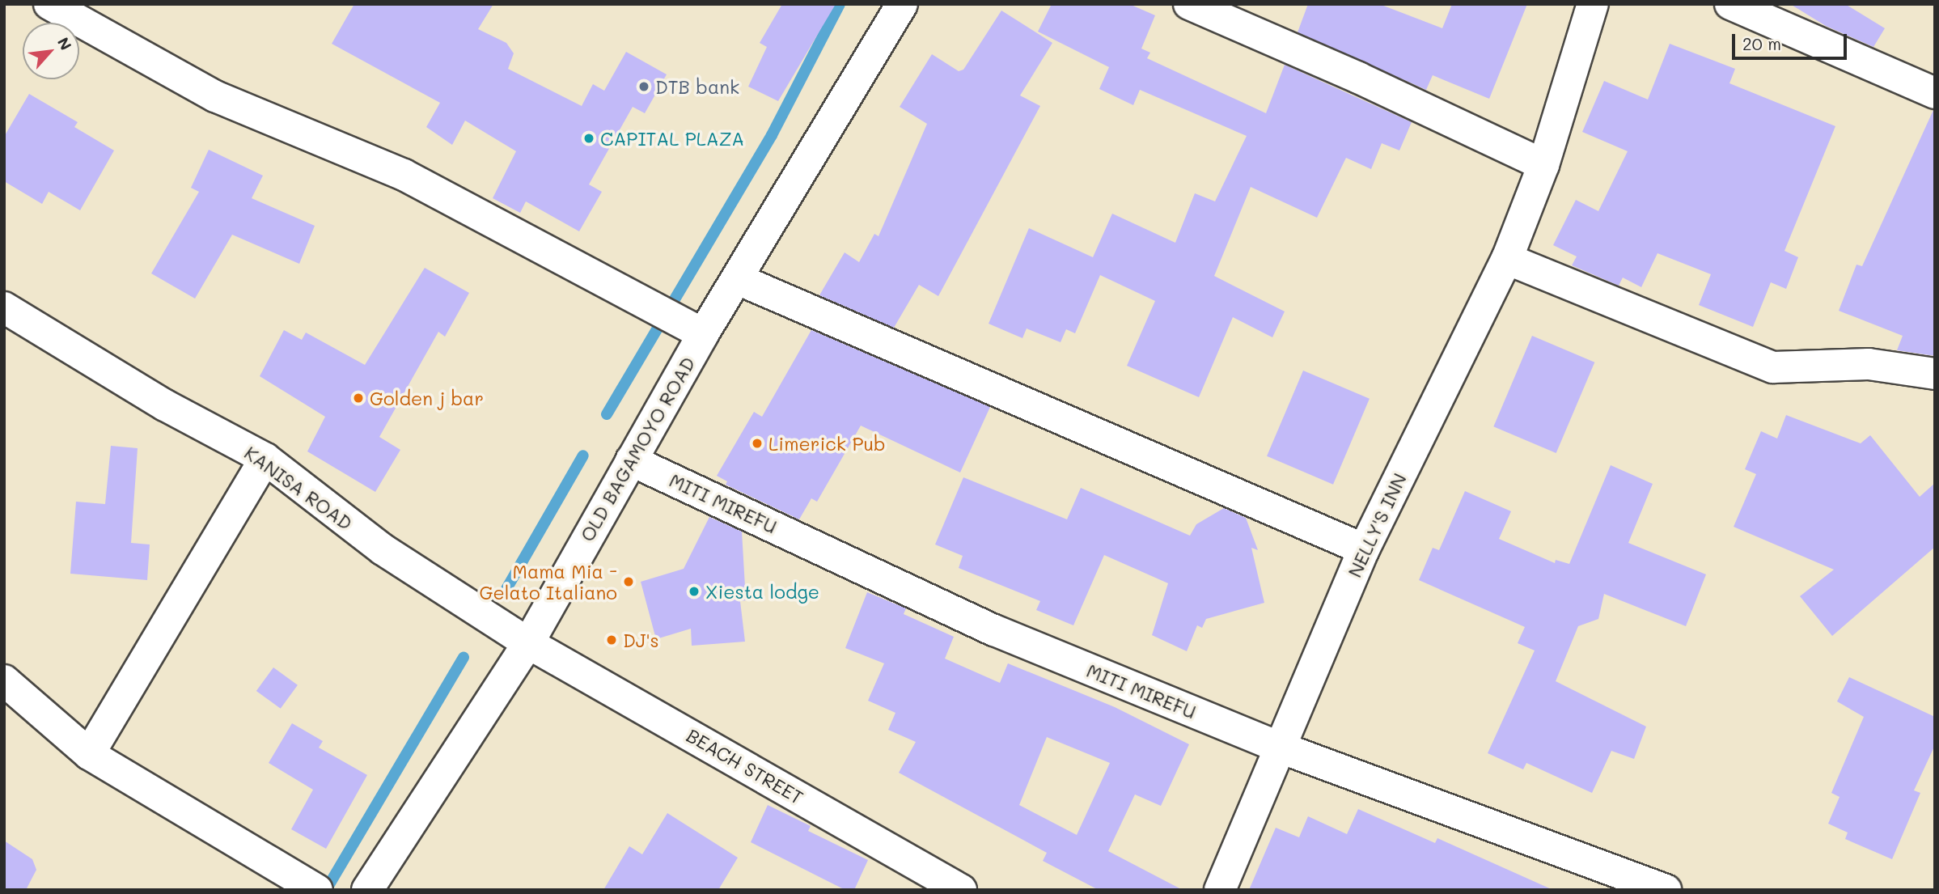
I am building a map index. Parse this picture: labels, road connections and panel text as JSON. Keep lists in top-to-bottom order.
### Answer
{
  "streets": {
    "street": [
      "OLD BAGAMOYO ROAD",
      "KANISA ROAD",
      "MITI MIREFU",
      "NELLY'S INN",
      "BEACH STREET"
    ]
  },
  "crossings": [
    ["OLD BAGAMOYO ROAD", "KANISA ROAD"],
    ["OLD BAGAMOYO ROAD", "MITI MIREFU"],
    ["OLD BAGAMOYO ROAD", "BEACH STREET"],
    ["KANISA ROAD", "BEACH STREET"],
    ["MITI MIREFU", "NELLY'S INN"]
  ],
  "places": [
    "DTB bank",
    "CAPITAL PLAZA",
    "Golden j bar",
    "Limerick Pub",
    "Mama Mia - Gelato Italiano",
    "Xiesta lodge",
    "DJ's"
  ],
  "scale_bar": "20 m",
  "north": "top right"
}
